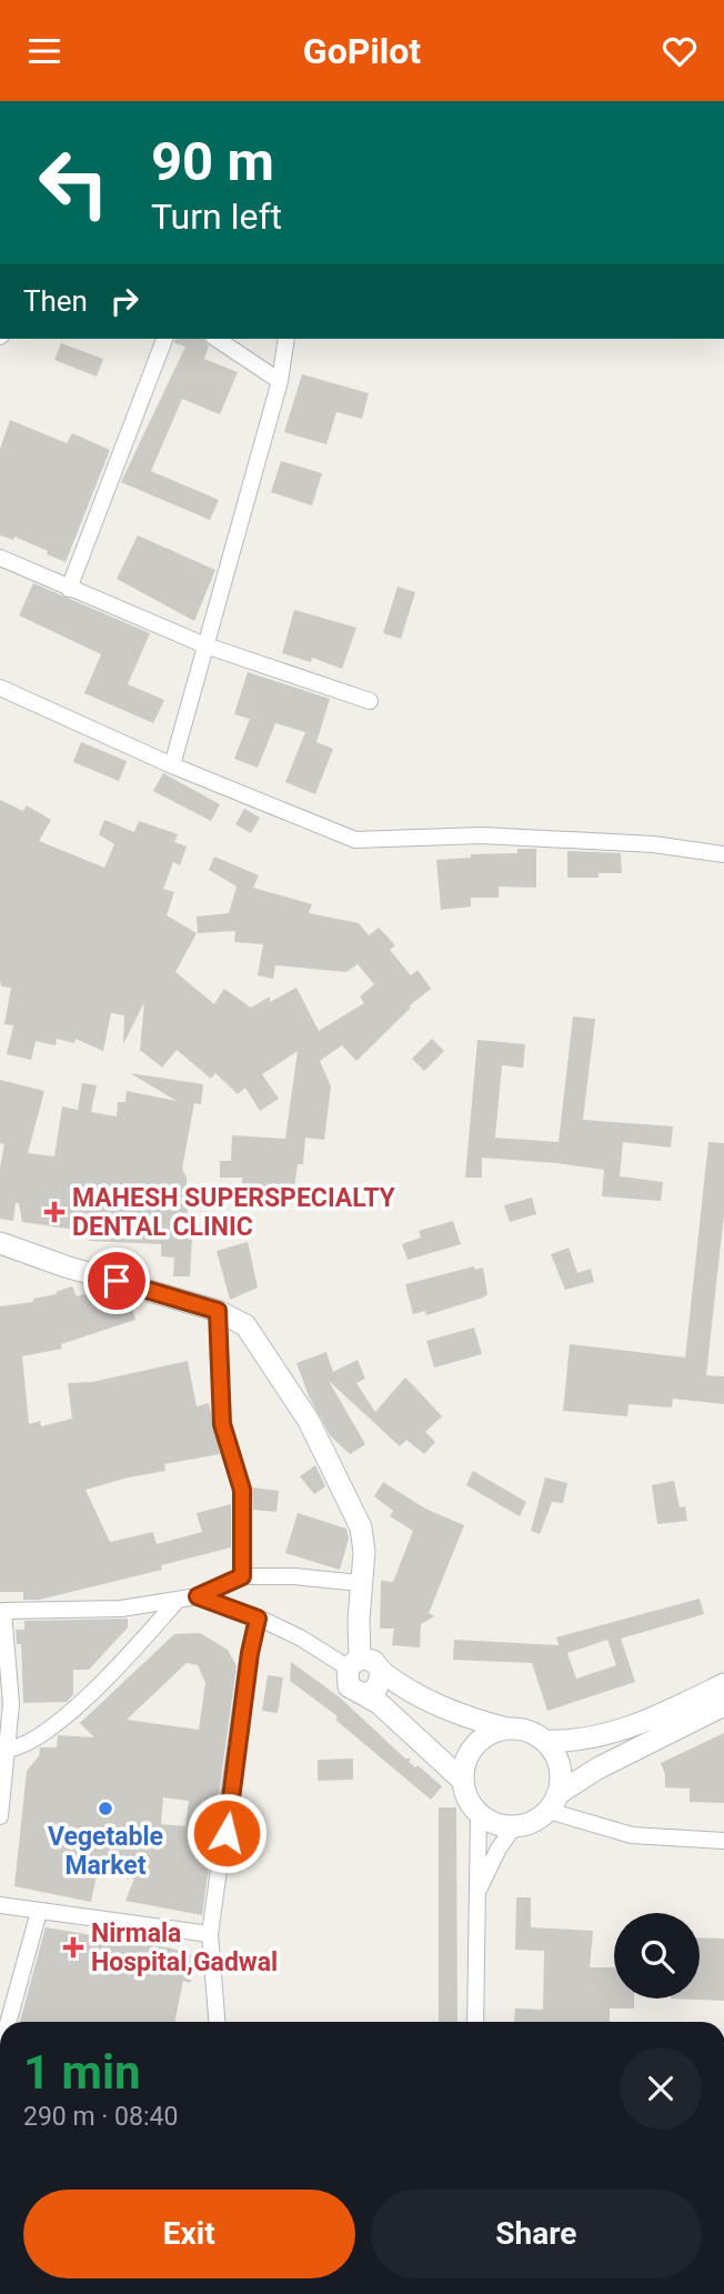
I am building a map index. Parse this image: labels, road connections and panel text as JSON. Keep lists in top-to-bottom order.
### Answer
{
  "places": {
    "health": ["MAHESH SUPERSPECIALTY DENTAL CLINIC", "Nirmala Hospital,Gadwal"],
    "other": ["Vegetable Market"]
  },
  "page": {
    "header": "GoPilot",
    "turn": ["90 m", "Turn left"],
    "then": "Then",
    "heading": ["1 min", "290 m · 08:40"],
    "buttons": ["Exit", "Share"]
  }
}
